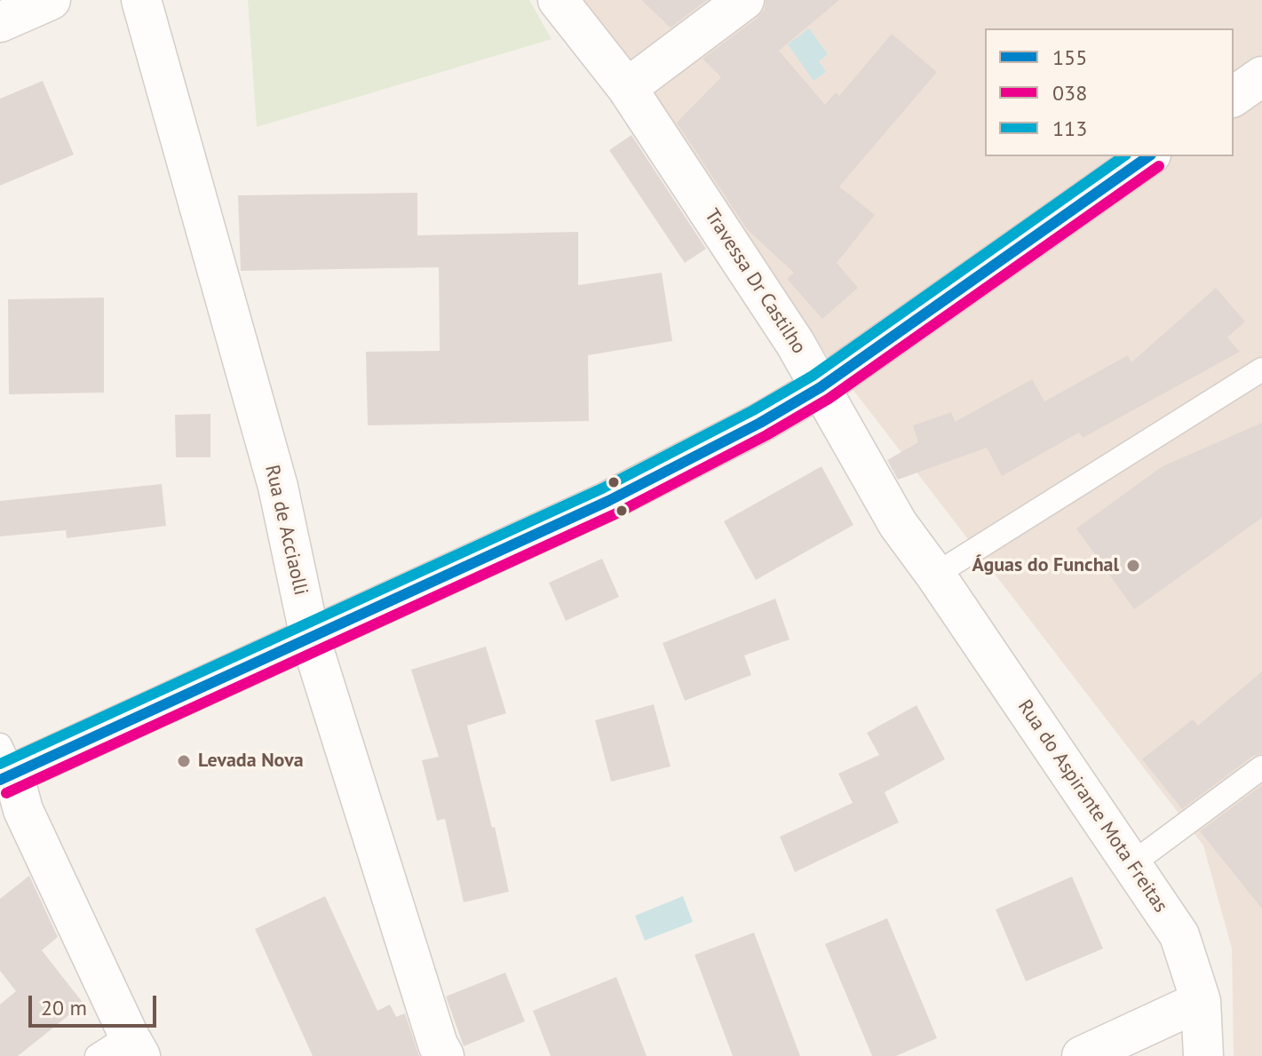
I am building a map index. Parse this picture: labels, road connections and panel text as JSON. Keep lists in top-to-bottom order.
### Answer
{
  "streets": {
    "street": ["Travessa Dr Castilho", "Rua de Acciaolli", "Rua do Aspirante Mota Freitas"]
  },
  "crossings": [
    ["Travessa Dr Castilho", "Rua do Aspirante Mota Freitas"]
  ],
  "places": ["Águas do Funchal", "Levada Nova"],
  "lines": ["transit line 155", "transit line 113", "transit line 038"],
  "legend": ["155", "038", "113"],
  "scale_bar": "20 m"
}
